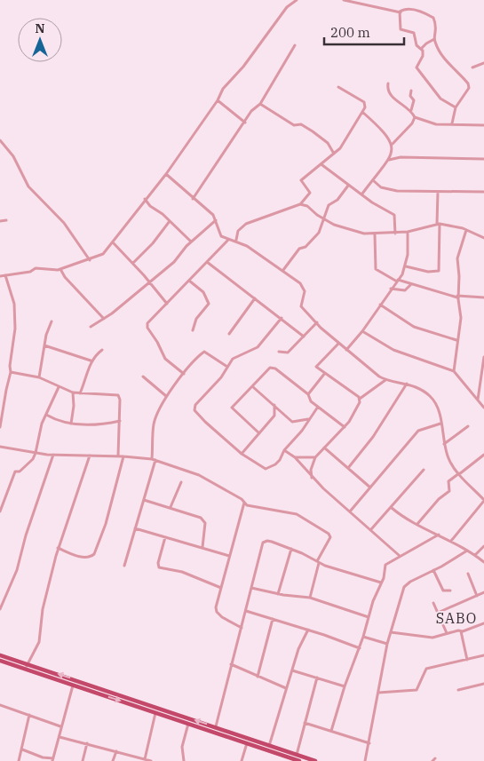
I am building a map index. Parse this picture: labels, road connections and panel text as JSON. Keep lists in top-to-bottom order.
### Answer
{
  "districts": ["SABO"],
  "scale_bar": "200 m",
  "north": "top"
}
